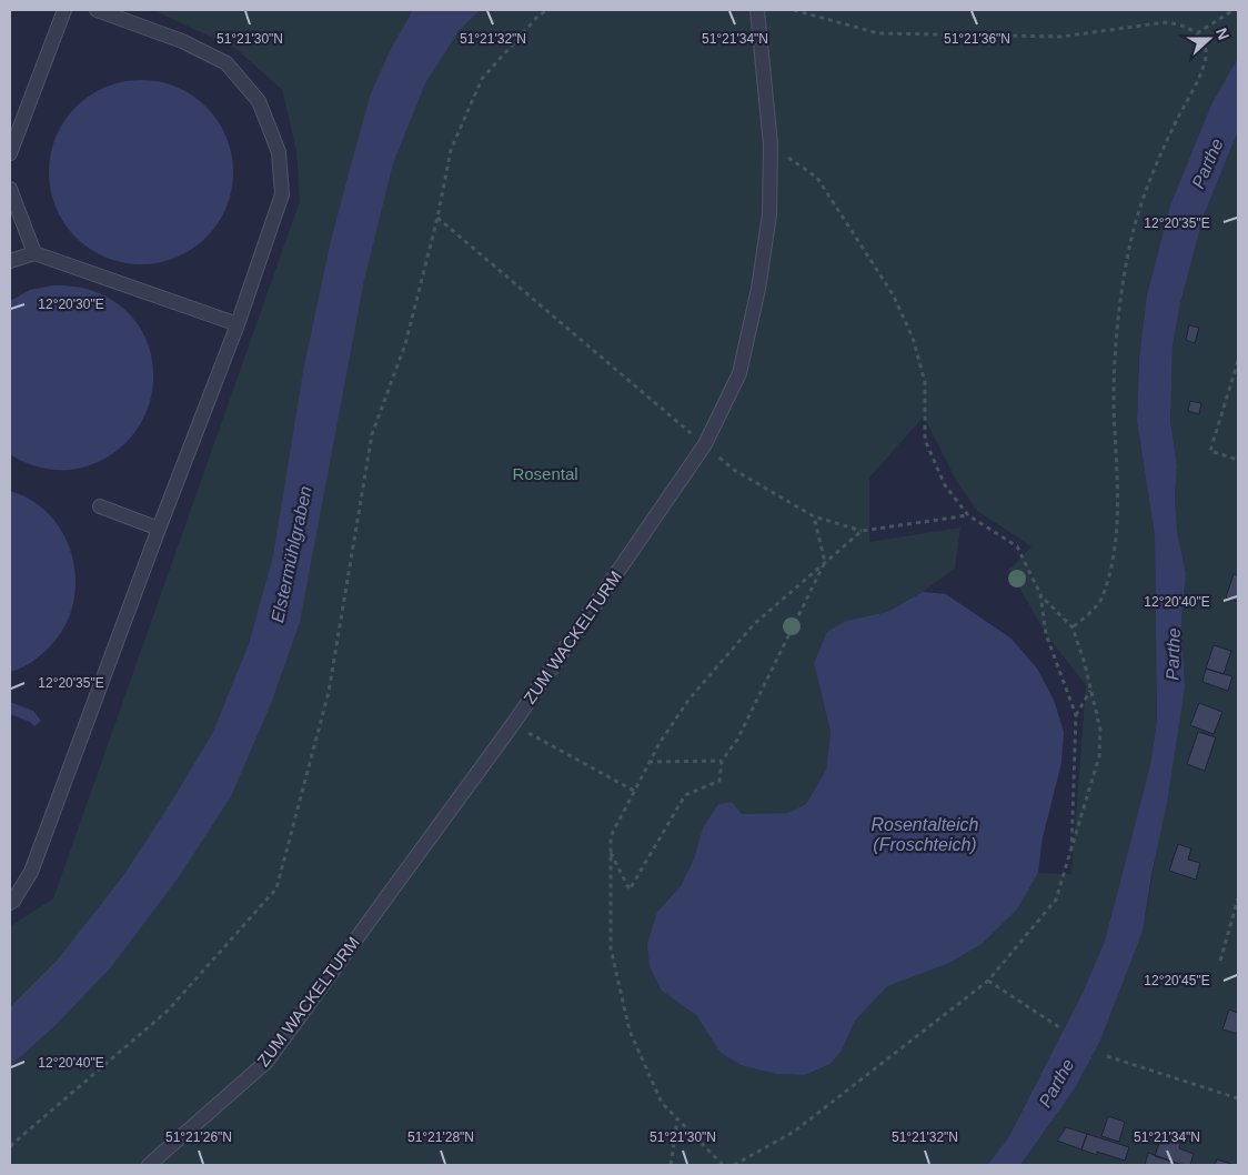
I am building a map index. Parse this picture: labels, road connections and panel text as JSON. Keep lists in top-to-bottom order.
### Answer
{
  "streets": {
    "lane": ["ZUM WACKELTURM"]
  },
  "water": ["Parthe", "Elstermühlgraben", "Rosentalteich (Froschteich)"],
  "parks": ["Rosental"],
  "north": "right",
  "coordinates": [
    "51°21'30\"N",
    "51°21'32\"N",
    "51°21'34\"N",
    "51°21'36\"N",
    "12°20'35\"E",
    "12°20'30\"E",
    "12°20'40\"E",
    "12°20'45\"E",
    "51°21'26\"N",
    "51°21'28\"N"
  ]
}
